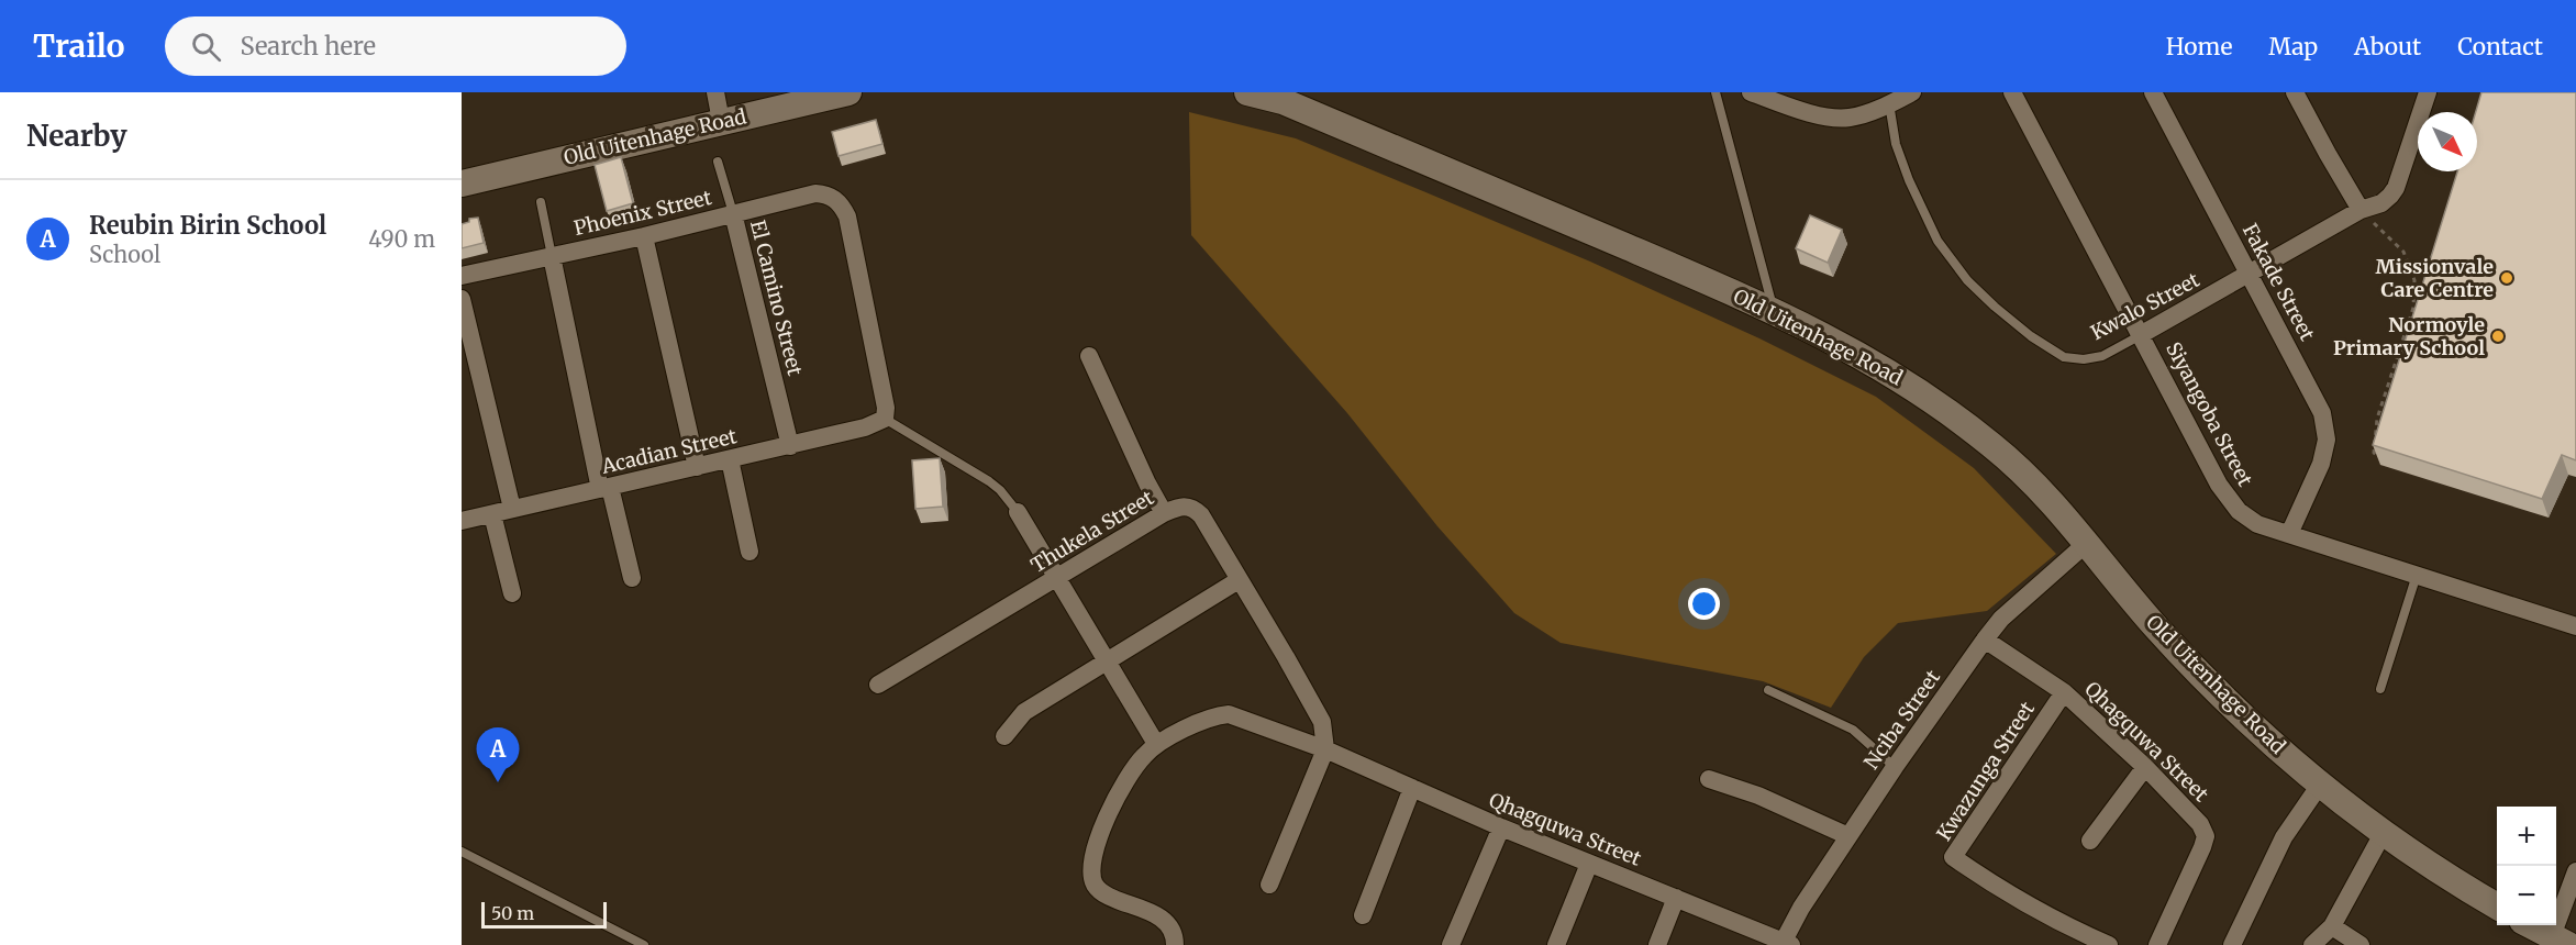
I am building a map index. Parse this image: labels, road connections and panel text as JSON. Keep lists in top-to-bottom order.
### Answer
{
  "streets": {
    "street": [
      "Old Uitenhage Road",
      "Phoenix Street",
      "Fakade Street",
      "El Camino Street",
      "Kwalo Street",
      "Siyangoba Street",
      "Acadian Street",
      "Thukela Street",
      "Nciba Street",
      "Qhagquwa Street",
      "Kwazunga Street"
    ]
  },
  "crossings": [
    ["Old Uitenhage Road", "Nciba Street"],
    ["Phoenix Street", "El Camino Street"],
    ["Phoenix Street", "Acadian Street"],
    ["Fakade Street", "Kwalo Street"],
    ["Fakade Street", "Siyangoba Street"],
    ["El Camino Street", "Acadian Street"],
    ["Kwalo Street", "Siyangoba Street"],
    ["Thukela Street", "Qhagquwa Street"],
    ["Nciba Street", "Qhagquwa Street"],
    ["Qhagquwa Street", "Kwazunga Street"]
  ],
  "places": ["Missionvale Care Centre", "Normoyle Primary School"],
  "scale_bar": "50 m",
  "north": "bottom right",
  "page": {
    "header": "Trailo",
    "search": "Search here",
    "nav": [
      "Home",
      "Map",
      "About",
      "Contact"
    ],
    "heading": "Nearby",
    "list": [
      {
        "mark": "A",
        "name": "Reubin Birin School",
        "note": "School",
        "value": "490 m"
      }
    ],
    "pins": "A",
    "map_buttons": ["+", "−"],
    "scale": "50 m"
  }
}
